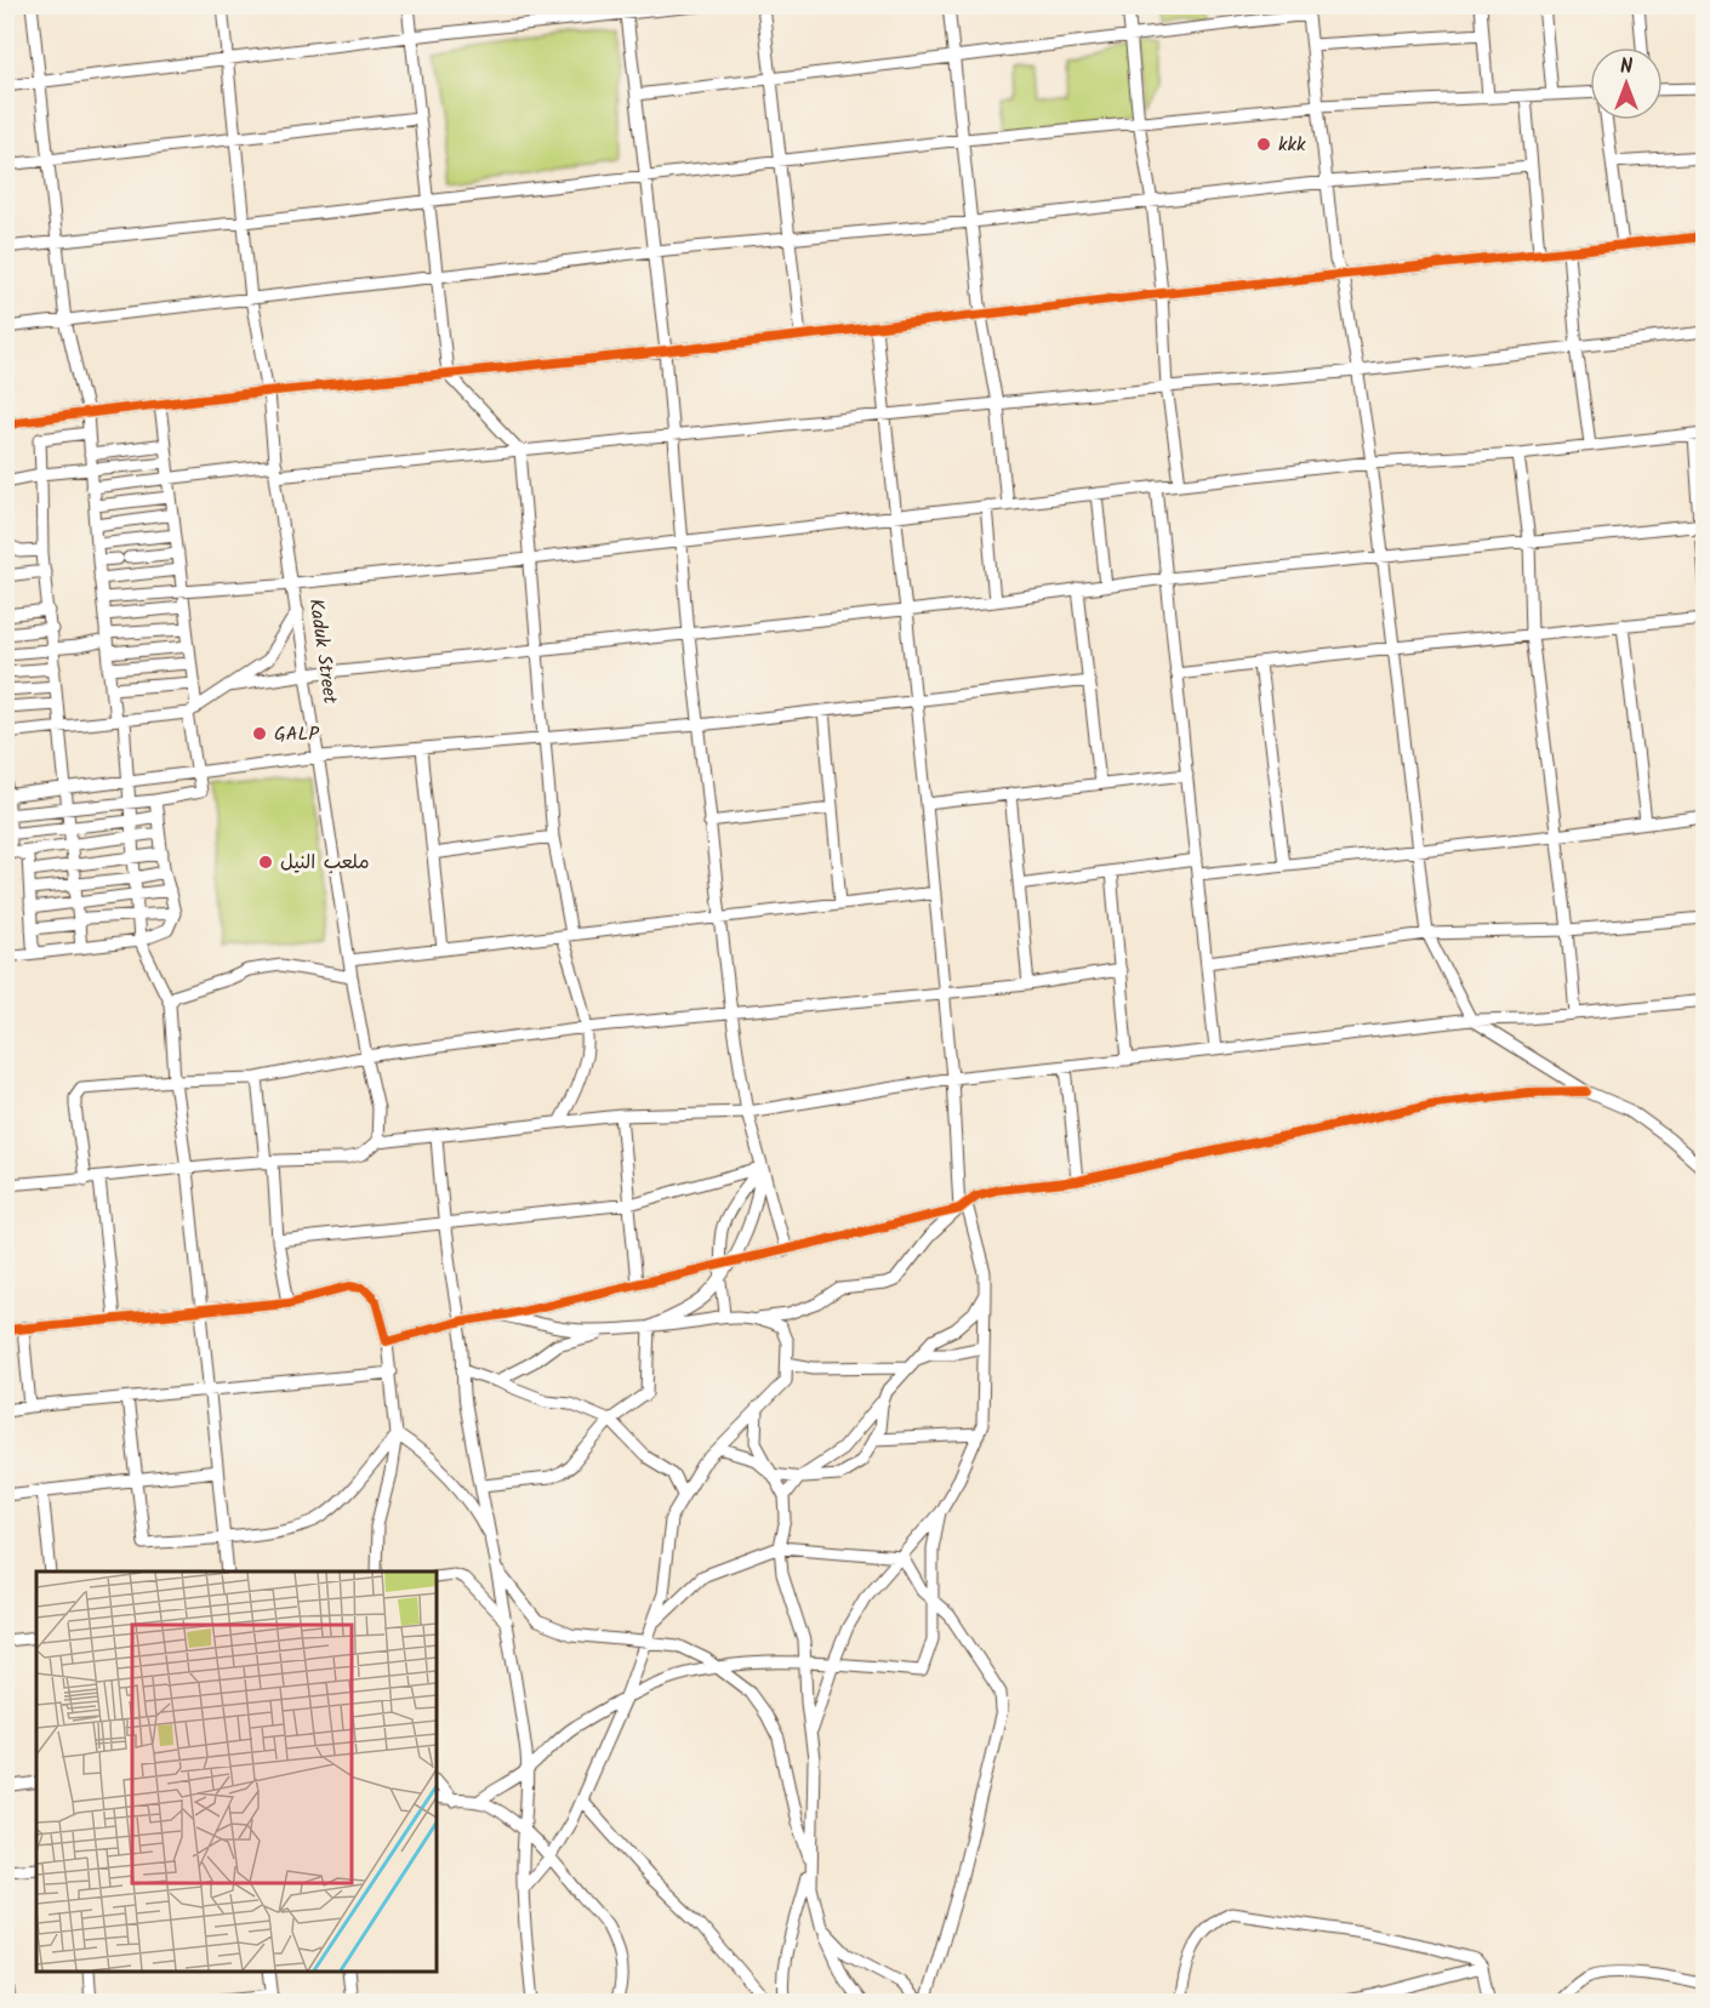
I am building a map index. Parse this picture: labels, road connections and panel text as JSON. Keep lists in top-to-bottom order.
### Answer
{
  "streets": {
    "street": ["Kaduk Street"]
  },
  "places": ["kkk", "GALP", "ملعب النيل"],
  "north": "top"
}
